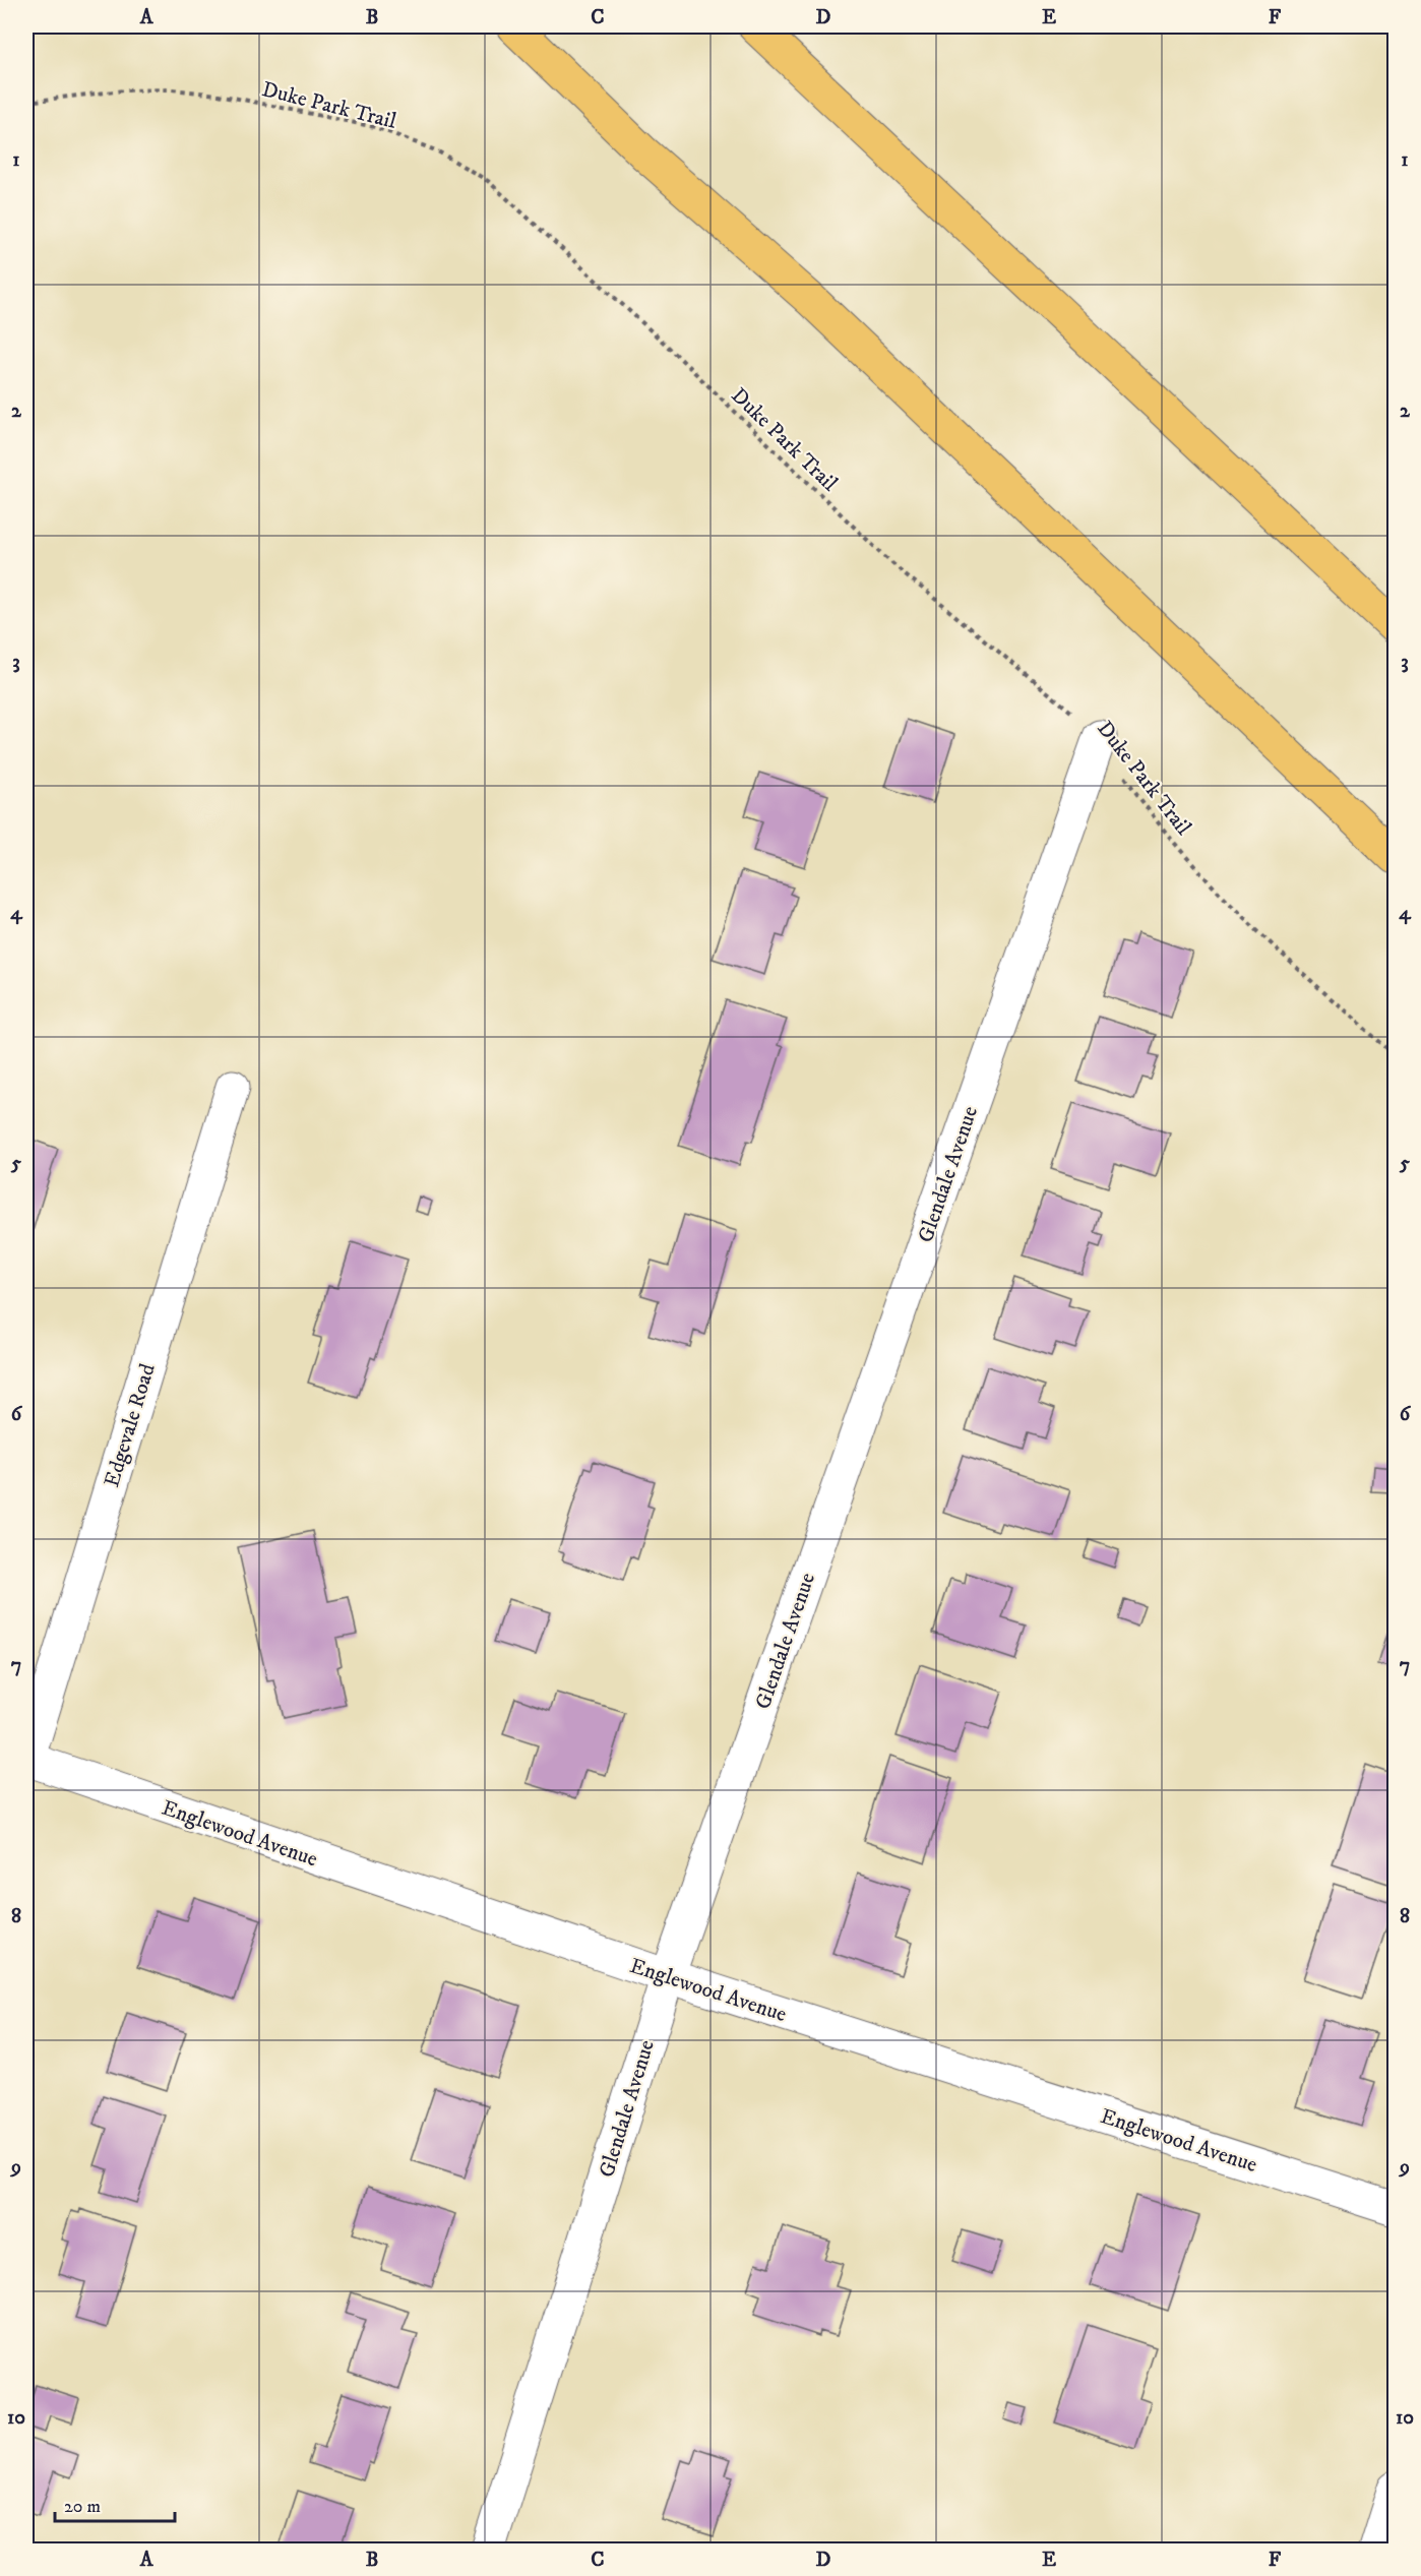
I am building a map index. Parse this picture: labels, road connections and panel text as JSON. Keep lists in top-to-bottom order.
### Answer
{
  "streets": {
    "street": ["Glendale Avenue", "Edgevale Road", "Englewood Avenue"],
    "path": ["Duke Park Trail"]
  },
  "crossings": [
    ["Duke Park Trail", "Glendale Avenue"],
    ["Glendale Avenue", "Englewood Avenue"],
    ["Edgevale Road", "Englewood Avenue"]
  ],
  "scale_bar": "20 m",
  "grid": {
    "columns": [
      "A",
      "B",
      "C",
      "D",
      "E",
      "F"
    ],
    "rows": [
      "1",
      "2",
      "3",
      "4",
      "5",
      "6",
      "7",
      "8",
      "9",
      "10"
    ]
  }
}
